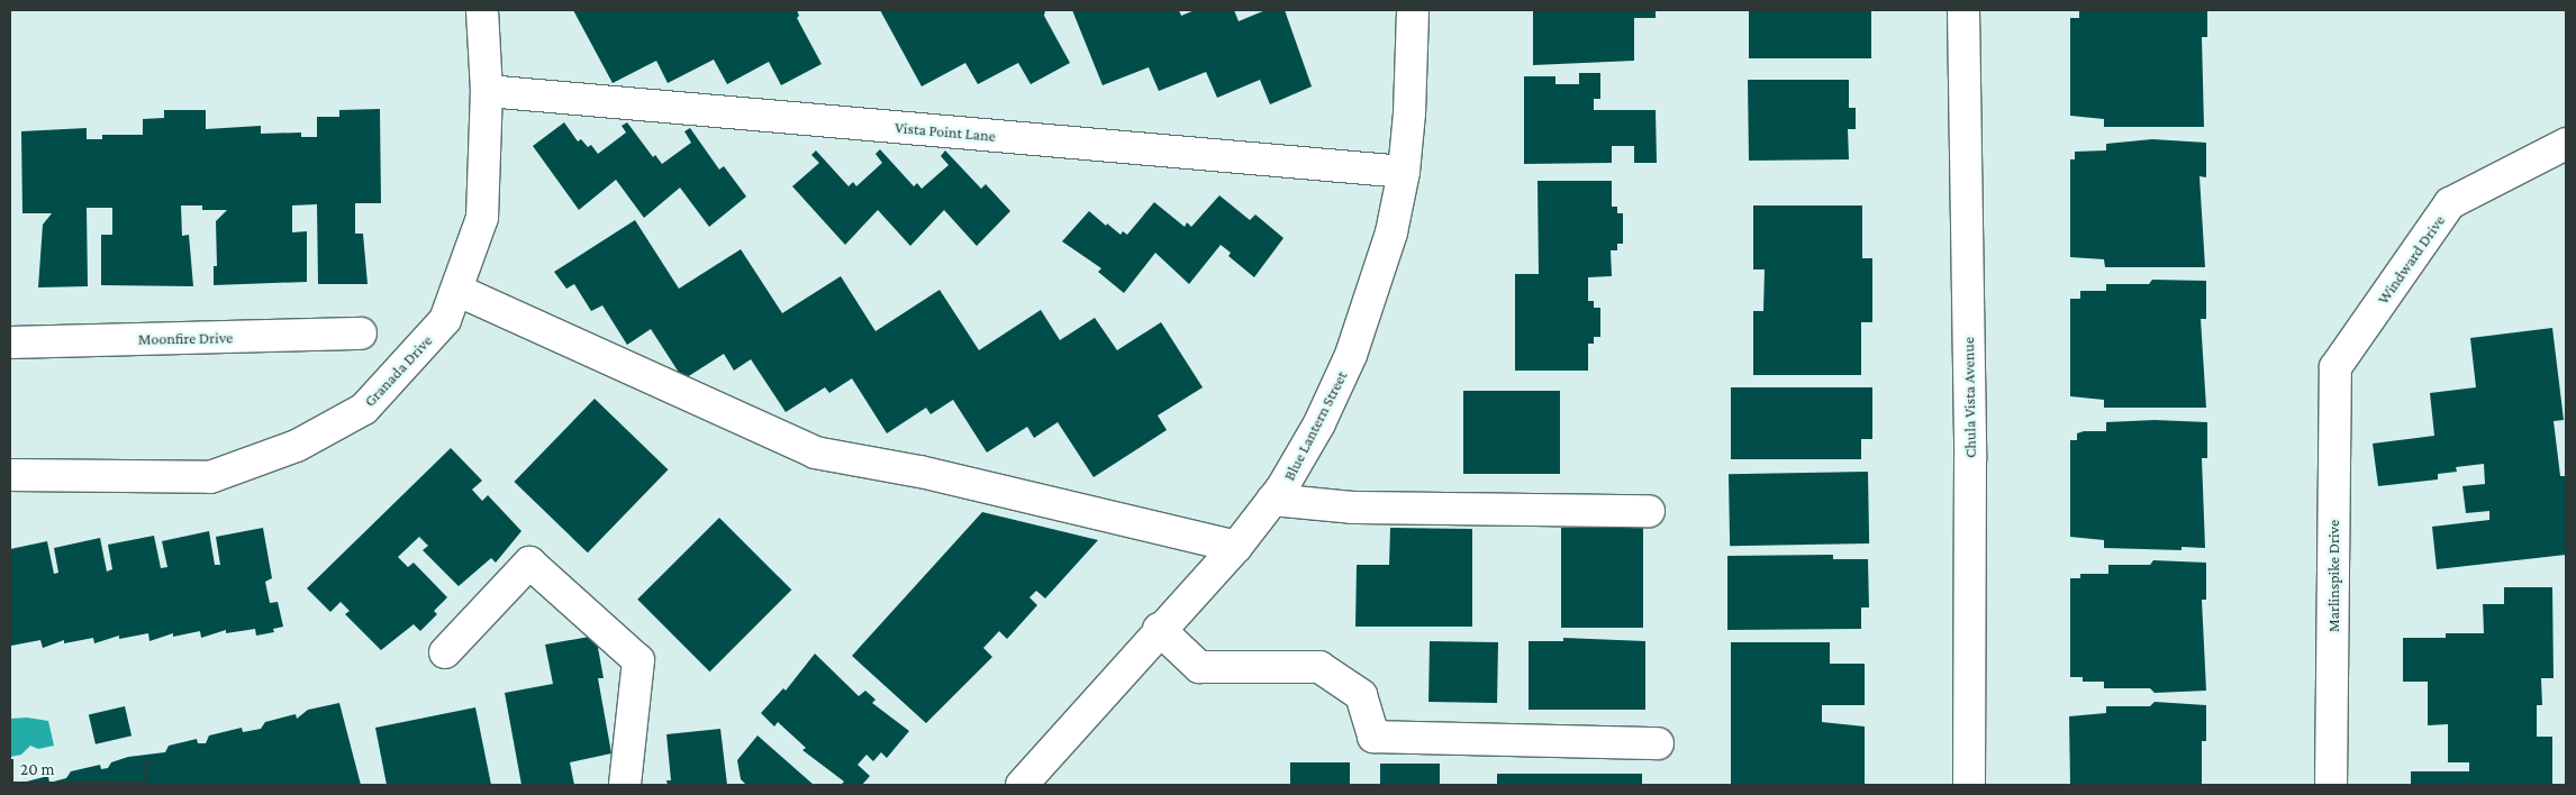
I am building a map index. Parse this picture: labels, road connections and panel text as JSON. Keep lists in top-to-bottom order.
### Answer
{
  "streets": {
    "street": [
      "Vista Point Lane",
      "Windward Drive",
      "Moonfire Drive",
      "Granada Drive",
      "Chula Vista Avenue",
      "Blue Lantern Street",
      "Marlinspike Drive"
    ]
  },
  "crossings": [
    ["Vista Point Lane", "Granada Drive"],
    ["Vista Point Lane", "Blue Lantern Street"],
    ["Windward Drive", "Marlinspike Drive"]
  ],
  "scale_bar": "20 m"
}
